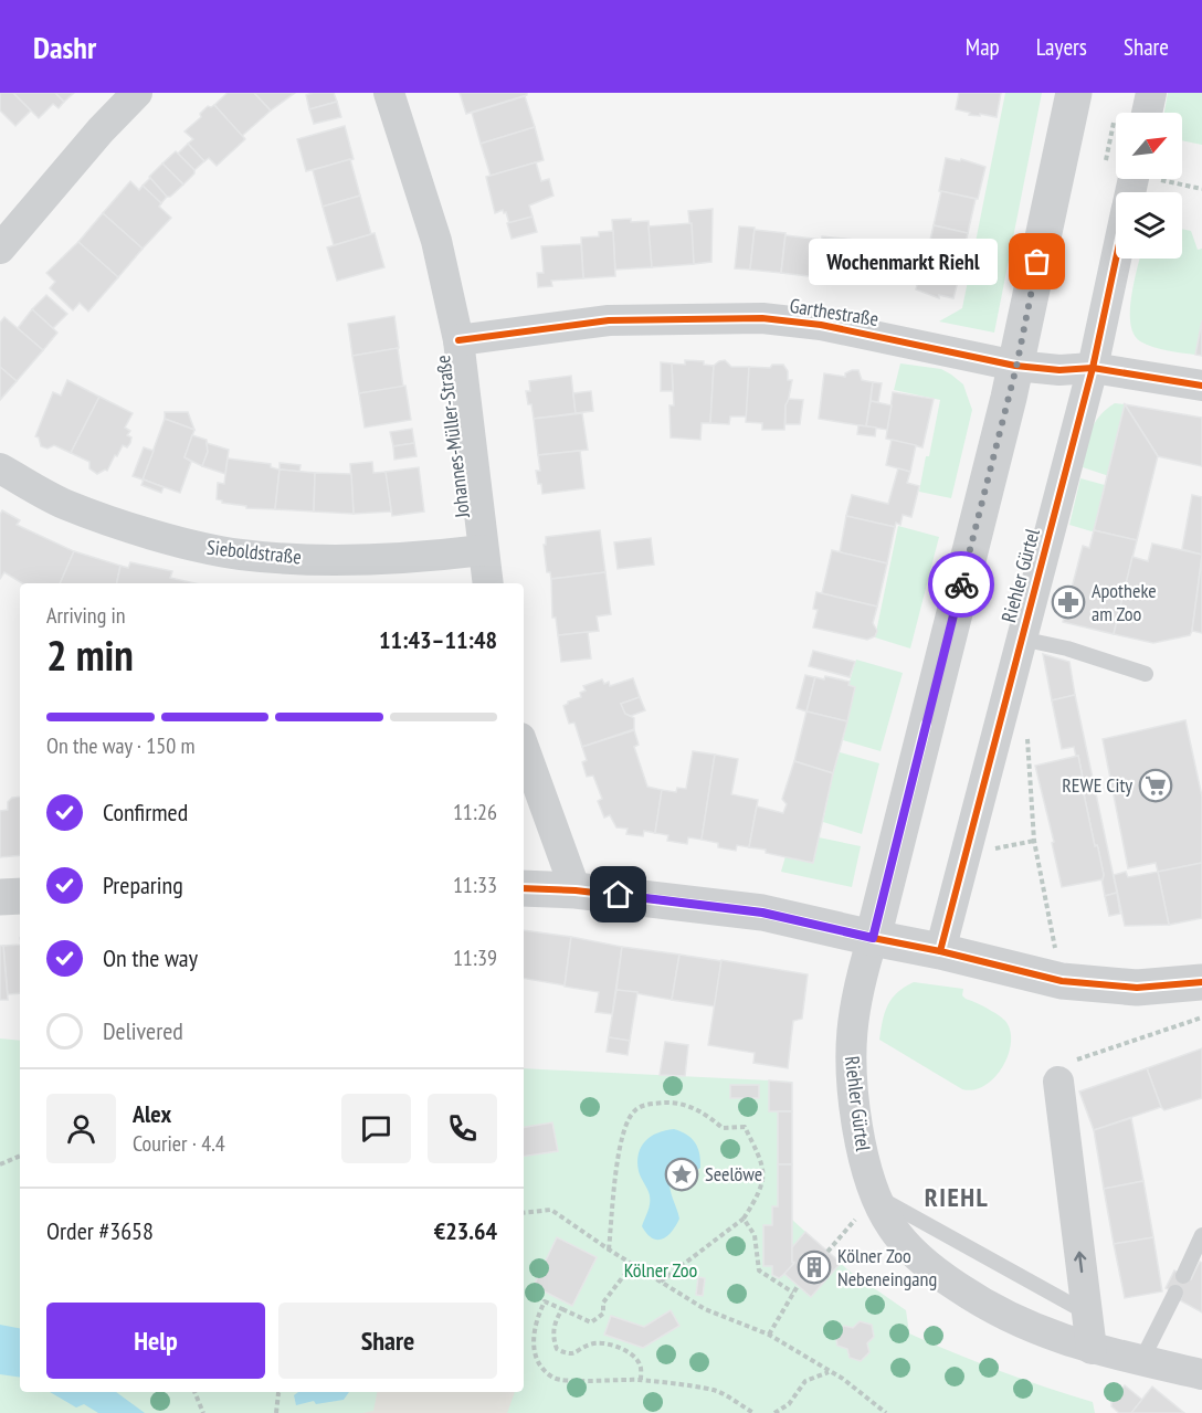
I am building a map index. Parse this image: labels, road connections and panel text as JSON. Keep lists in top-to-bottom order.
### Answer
{
  "streets": {
    "street": [
      "Garthestraße",
      "Johannes-Müller-Straße",
      "Sieboldstraße",
      "Riehler Gürtel"
    ]
  },
  "crossings": [
    ["Garthestraße", "Johannes-Müller-Straße"],
    ["Garthestraße", "Riehler Gürtel"],
    ["Johannes-Müller-Straße", "Sieboldstraße"]
  ],
  "districts": ["RIEHL"],
  "parks": ["Kölner Zoo"],
  "places": {
    "other": ["Wochenmarkt Riehl"],
    "pharmacy": ["Apotheke am Zoo"],
    "supermarket": ["REWE City"],
    "place": ["Seelöwe"],
    "building": ["Kölner Zoo Nebeneingang"]
  },
  "north": "top right",
  "page": {
    "header": "Dashr",
    "nav": ["Map", "Layers", "Share"],
    "bubble": "Wochenmarkt Riehl",
    "heading": ["2 min", "Arriving in", "11:43–11:48"],
    "panel": [
      "Alex",
      "Courier · 4.4",
      "Order #3658",
      "€23.64"
    ],
    "bar": "On the way · 150 m",
    "list": [
      ["Confirmed", "11:26"],
      ["Preparing", "11:33"],
      ["On the way", "11:39"],
      "Delivered"
    ],
    "buttons": ["Help", "Share"]
  }
}
